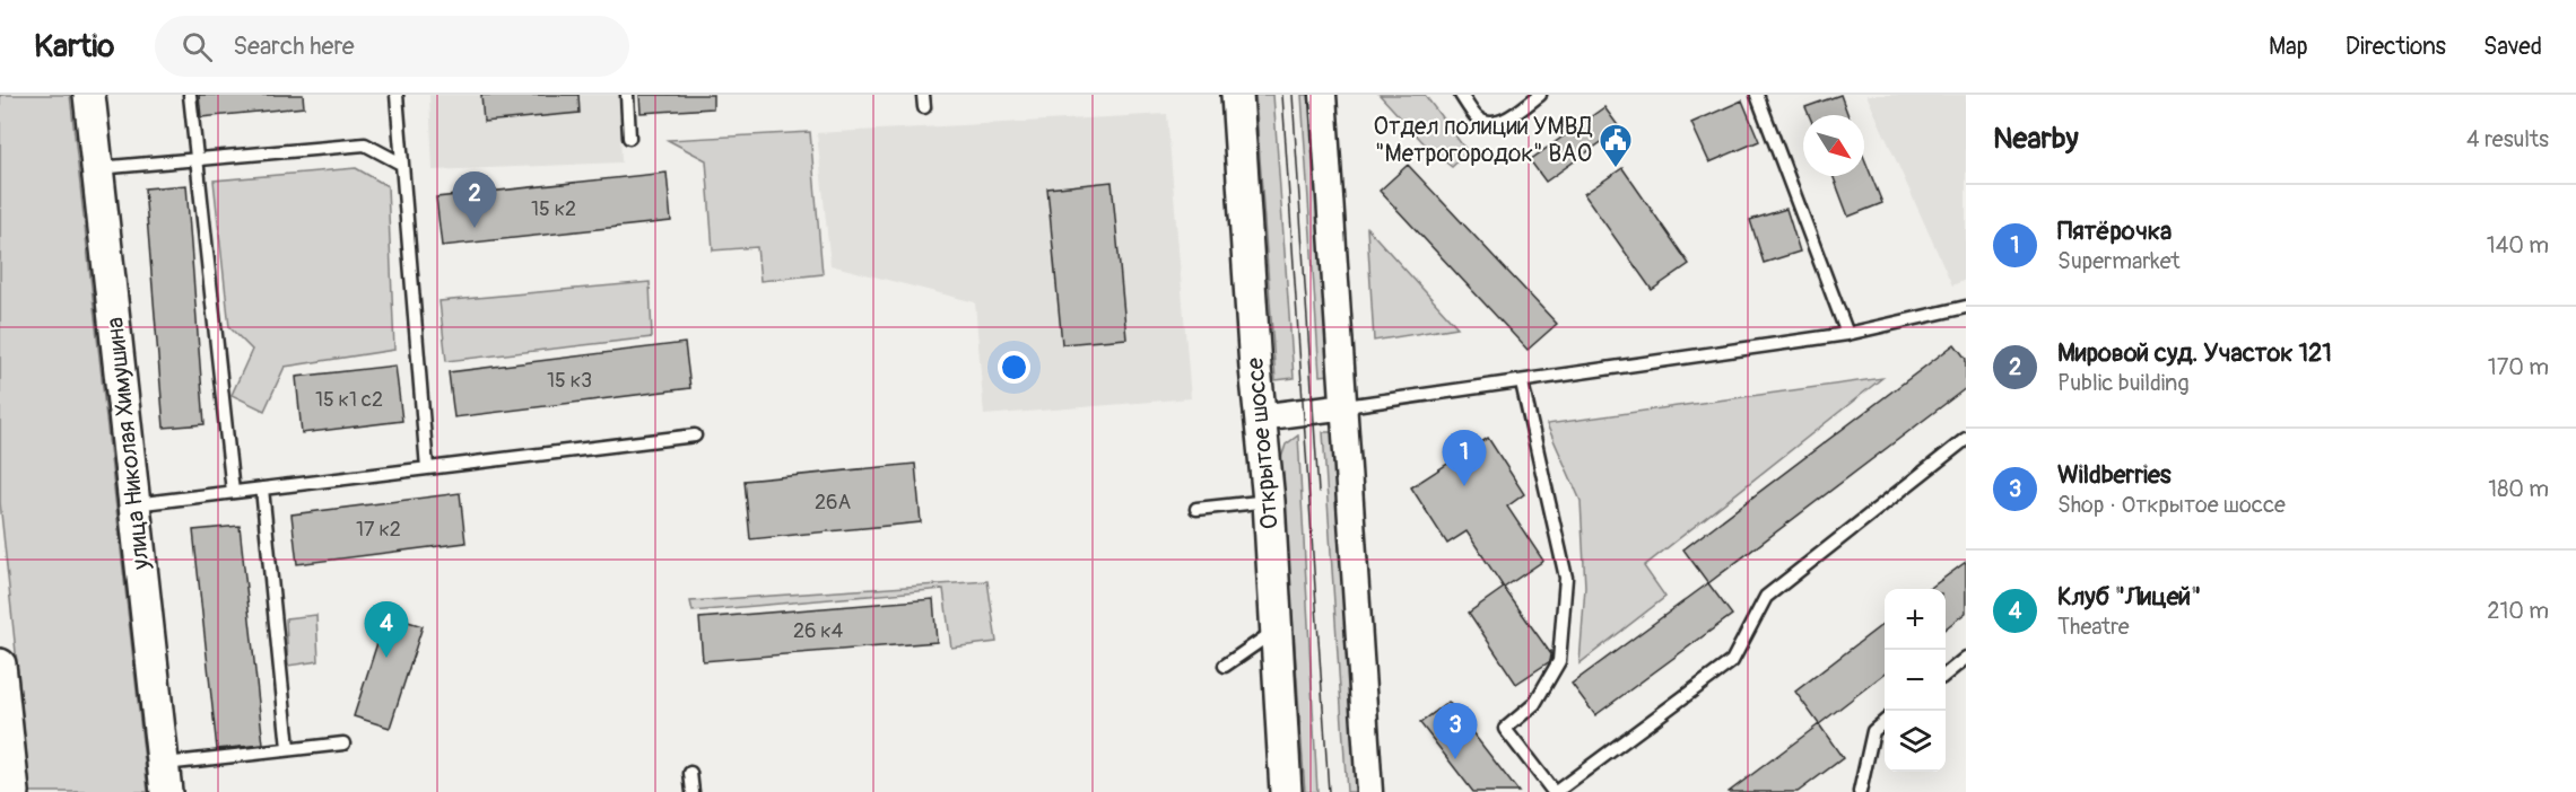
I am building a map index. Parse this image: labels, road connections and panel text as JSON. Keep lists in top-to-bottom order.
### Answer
{
  "streets": {
    "street": ["улица Николая Химушина", "Открытое шоссе"]
  },
  "places": {
    "public building": ["Отдел полиции УМВД \"Метрогородок\" ВАО"]
  },
  "house_numbers": [
    "15 к2",
    "15 к3",
    "15 к1 с2",
    "26А",
    "17 к2",
    "26 к4"
  ],
  "north": "bottom right",
  "page": {
    "header": "Kartio",
    "search": "Search here",
    "nav": ["Map", "Directions", "Saved"],
    "heading": ["Nearby", "4 results"],
    "pins": [
      "2",
      "1",
      "4",
      "3"
    ],
    "list": [
      {
        "mark": "1",
        "name": "Пятёрочка",
        "note": "Supermarket",
        "value": "140 m"
      },
      {
        "mark": "2",
        "name": "Мировой суд. Участок 121",
        "note": "Public building",
        "value": "170 m"
      },
      {
        "mark": "3",
        "name": "Wildberries",
        "note": "Shop · Открытое шоссе",
        "value": "180 m"
      },
      {
        "mark": "4",
        "name": "Клуб \"Лицей\"",
        "note": "Theatre",
        "value": "210 m"
      }
    ],
    "map_buttons": ["+", "−"]
  }
}
